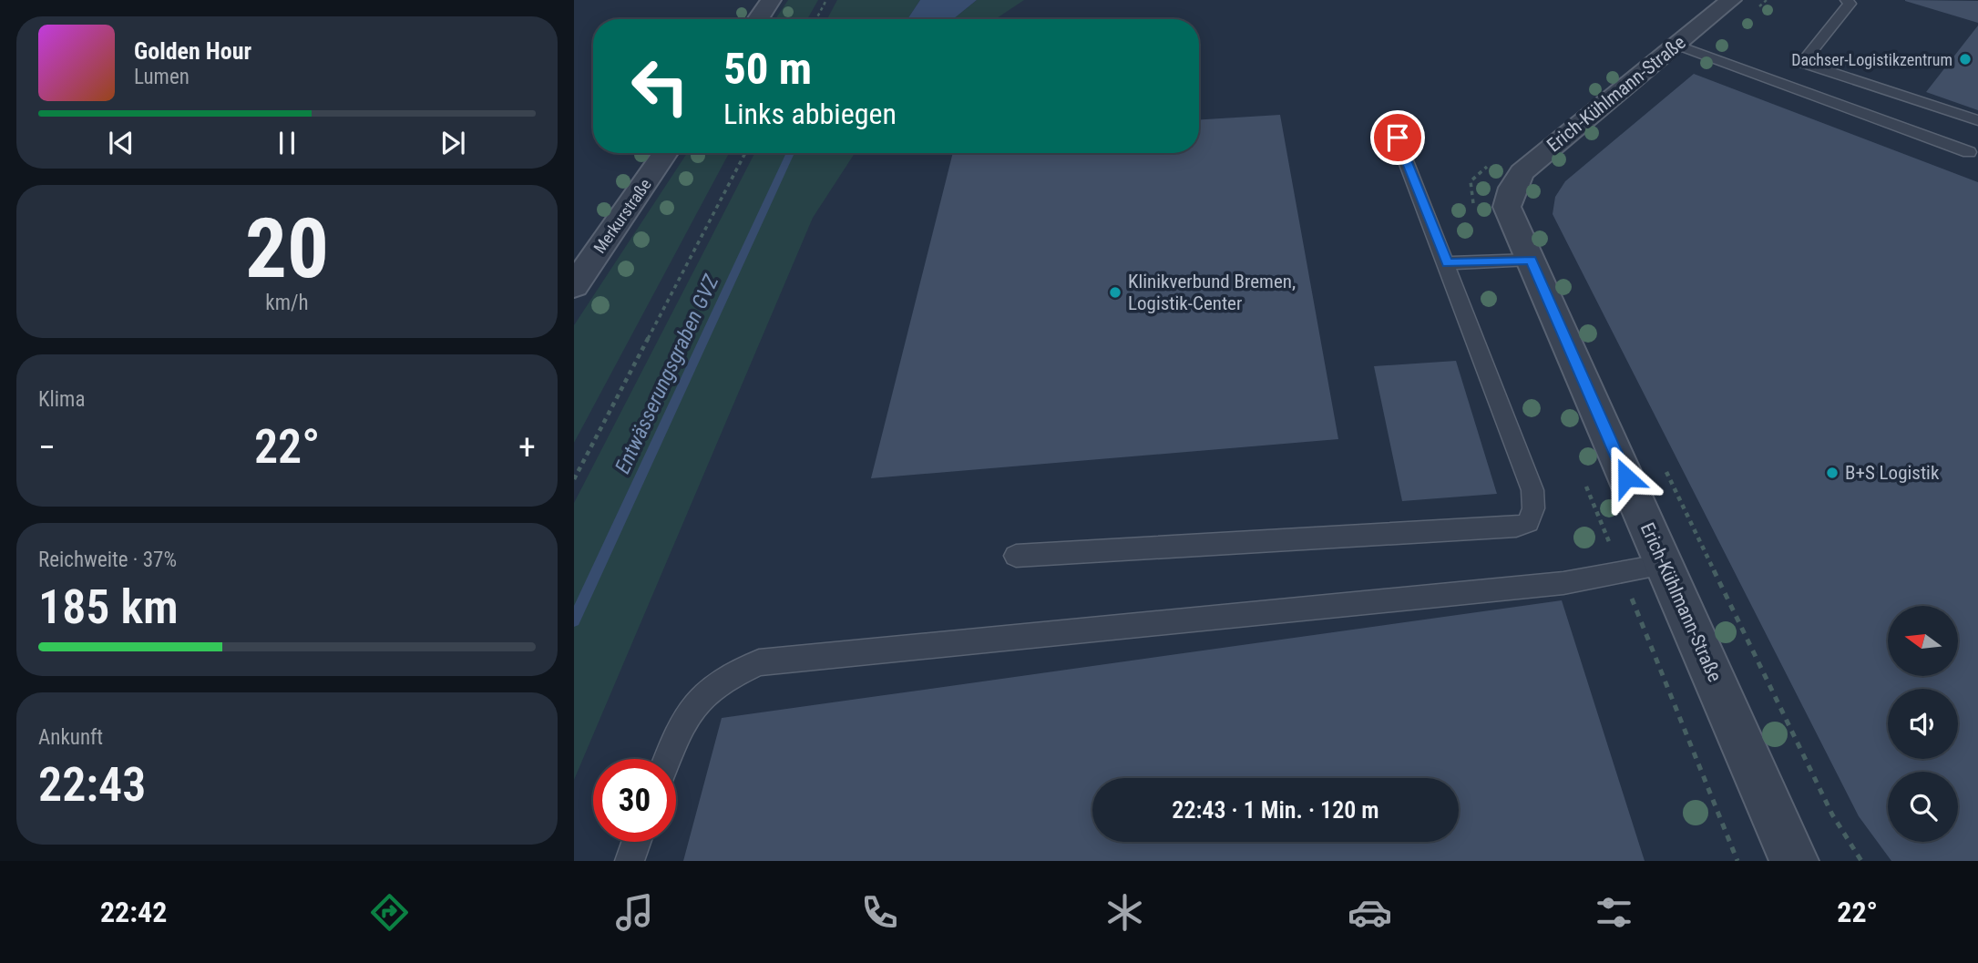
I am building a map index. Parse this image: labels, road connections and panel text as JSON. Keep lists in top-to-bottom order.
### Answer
{
  "streets": {
    "street": ["Erich-Kühlmann-Straße", "Merkurstraße"]
  },
  "water": ["Entwässerungsgraben GVZ"],
  "places": ["Dachser-Logistikzentrum", "Klinikverbund Bremen, Logistik-Center", "B+S Logistik"],
  "north": "left",
  "page": {
    "turn": ["50 m", "Links abbiegen"],
    "song": ["Golden Hour", "Lumen"],
    "tile": [
      ["20", "km/h"],
      "Klima",
      ["Reichweite · 37%", "185 km"],
      ["Ankunft", "22:43"]
    ],
    "heat": ["−", "22°", "+"],
    "limit": "30",
    "trip": "22:43 · 1 Min. · 120 m",
    "tabs": ["22:42", "22°"]
  }
}
